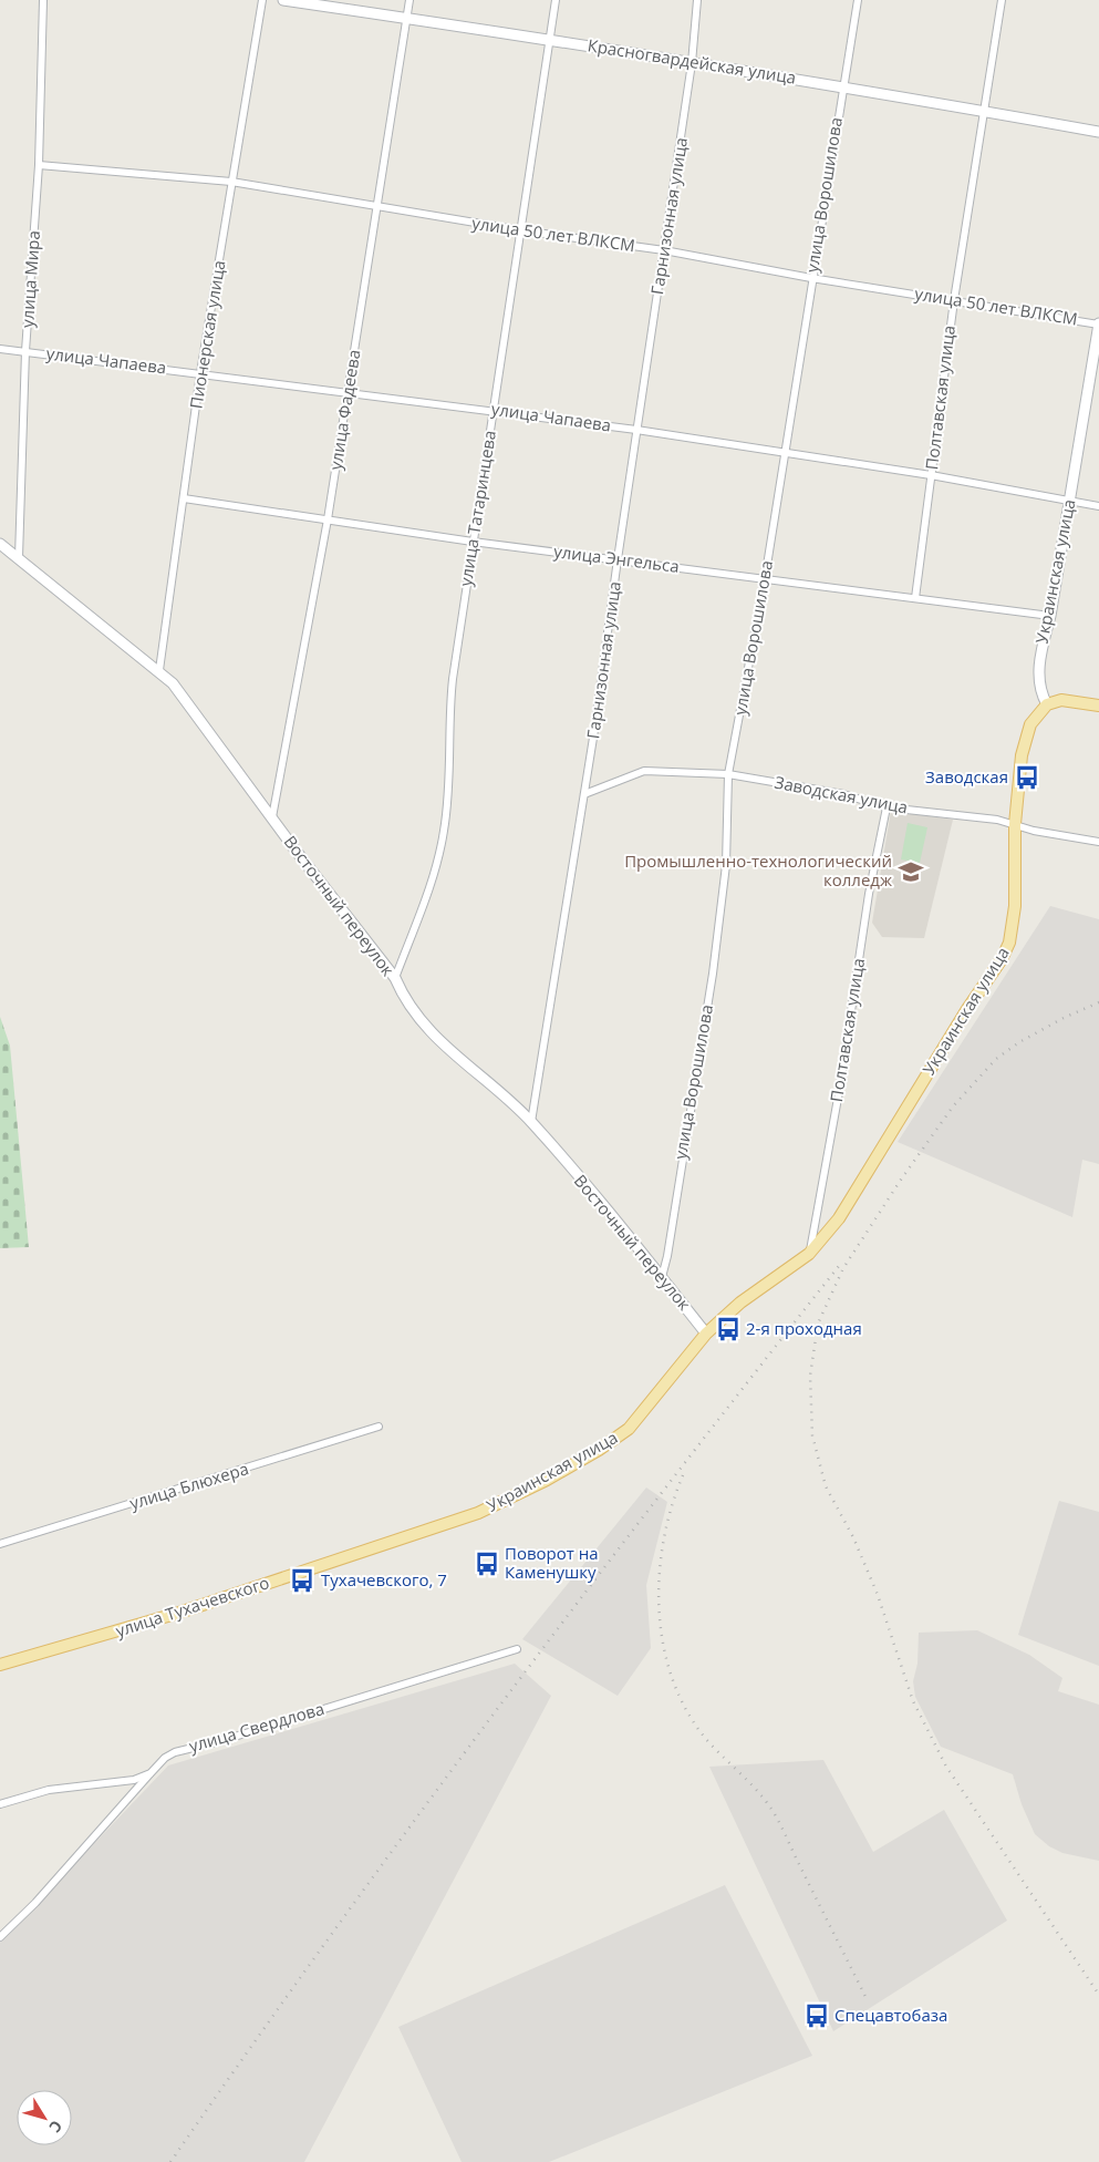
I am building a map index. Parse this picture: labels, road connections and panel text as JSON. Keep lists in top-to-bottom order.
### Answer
{
  "streets": {
    "main road": ["Украинская улица", "улица Тухачевского"],
    "street": [
      "Красногвардейская улица",
      "улица Ворошилова",
      "Гарнизонная улица",
      "улица 50 лет ВЛКСМ",
      "улица Мира",
      "Пионерская улица",
      "улица Чапаева",
      "Полтавская улица",
      "улица Фадеева",
      "улица Татаринцева",
      "улица Энгельса",
      "Заводская улица",
      "Восточный переулок",
      "улица Блюхера",
      "улица Свердлова"
    ]
  },
  "crossings": [
    ["Красногвардейская улица", "улица Ворошилова"],
    ["Красногвардейская улица", "Гарнизонная улица"],
    ["Красногвардейская улица", "Полтавская улица"],
    ["Красногвардейская улица", "улица Фадеева"],
    ["Красногвардейская улица", "улица Татаринцева"],
    ["улица Ворошилова", "улица 50 лет ВЛКСМ"],
    ["улица Ворошилова", "улица Чапаева"],
    ["улица Ворошилова", "улица Энгельса"],
    ["улица Ворошилова", "Заводская улица"],
    ["улица Ворошилова", "Восточный переулок"],
    ["Гарнизонная улица", "улица 50 лет ВЛКСМ"],
    ["Гарнизонная улица", "улица Чапаева"],
    ["Гарнизонная улица", "улица Энгельса"],
    ["Гарнизонная улица", "Заводская улица"],
    ["Гарнизонная улица", "Восточный переулок"],
    ["улица 50 лет ВЛКСМ", "улица Мира"],
    ["улица 50 лет ВЛКСМ", "Пионерская улица"],
    ["улица 50 лет ВЛКСМ", "Полтавская улица"],
    ["улица 50 лет ВЛКСМ", "улица Фадеева"],
    ["улица 50 лет ВЛКСМ", "улица Татаринцева"],
    ["улица 50 лет ВЛКСМ", "Украинская улица"],
    ["улица Мира", "улица Чапаева"],
    ["улица Мира", "Восточный переулок"],
    ["Пионерская улица", "улица Чапаева"],
    ["Пионерская улица", "улица Энгельса"],
    ["Пионерская улица", "Восточный переулок"],
    ["улица Чапаева", "Полтавская улица"],
    ["улица Чапаева", "улица Фадеева"],
    ["улица Чапаева", "улица Татаринцева"],
    ["улица Чапаева", "Украинская улица"],
    ["Полтавская улица", "улица Энгельса"],
    ["Полтавская улица", "Украинская улица"],
    ["Полтавская улица", "Заводская улица"],
    ["улица Фадеева", "улица Энгельса"],
    ["улица Фадеева", "Восточный переулок"],
    ["улица Татаринцева", "улица Энгельса"],
    ["улица Татаринцева", "Восточный переулок"],
    ["улица Энгельса", "Украинская улица"],
    ["Украинская улица", "Заводская улица"],
    ["Украинская улица", "Восточный переулок"],
    ["Украинская улица", "улица Тухачевского"]
  ],
  "places": {
    "bus stop": [
      "Заводская",
      "2-я проходная",
      "Поворот на Каменушку",
      "Тухачевского, 7",
      "Спецавтобаза"
    ],
    "school or university": ["Промышленно-технологический колледж"]
  },
  "north": "bottom right"
}
